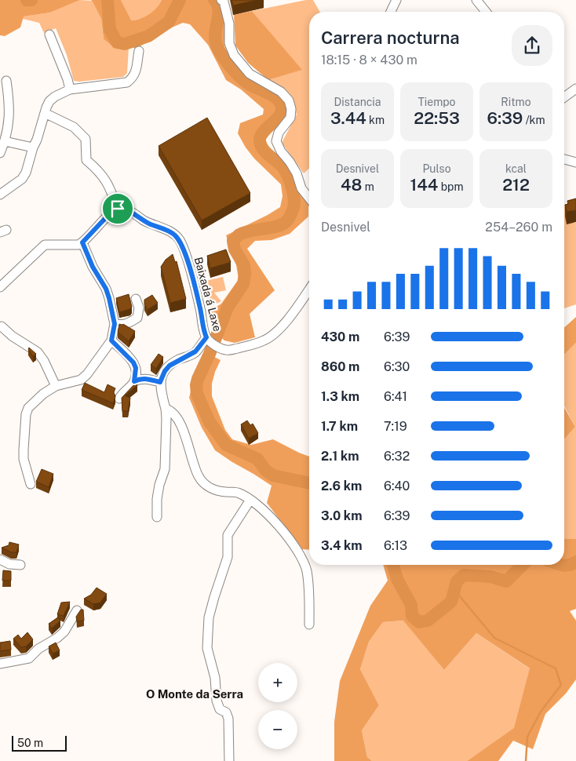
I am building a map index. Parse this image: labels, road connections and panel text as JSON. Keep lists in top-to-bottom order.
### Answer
{
  "streets": {
    "street": ["Baixada á Laxe"]
  },
  "districts": ["O Monte da Serra"],
  "scale_bar": "50 m",
  "page": {
    "heading": ["Carrera nocturna", "18:15 · 8 × 430 m"],
    "stats": [
      ["Distancia", "3.44 km"],
      ["Tiempo", "22:53"],
      ["Ritmo", "6:39 /km"],
      ["Desnivel", "48 m"],
      ["Pulso", "144 bpm"],
      ["kcal", "212"]
    ],
    "chart": ["Desnivel", "254–260 m"],
    "list": [
      {
        "name": "430 m",
        "note": "6:39"
      },
      {
        "name": "860 m",
        "note": "6:30"
      },
      {
        "name": "1.3 km",
        "note": "6:41"
      },
      {
        "name": "1.7 km",
        "note": "7:19"
      },
      {
        "name": "2.1 km",
        "note": "6:32"
      },
      {
        "name": "2.6 km",
        "note": "6:40"
      },
      {
        "name": "3.0 km",
        "note": "6:39"
      },
      {
        "name": "3.4 km",
        "note": "6:13"
      }
    ],
    "map_buttons": ["+", "−"],
    "scale": "50 m"
  }
}
